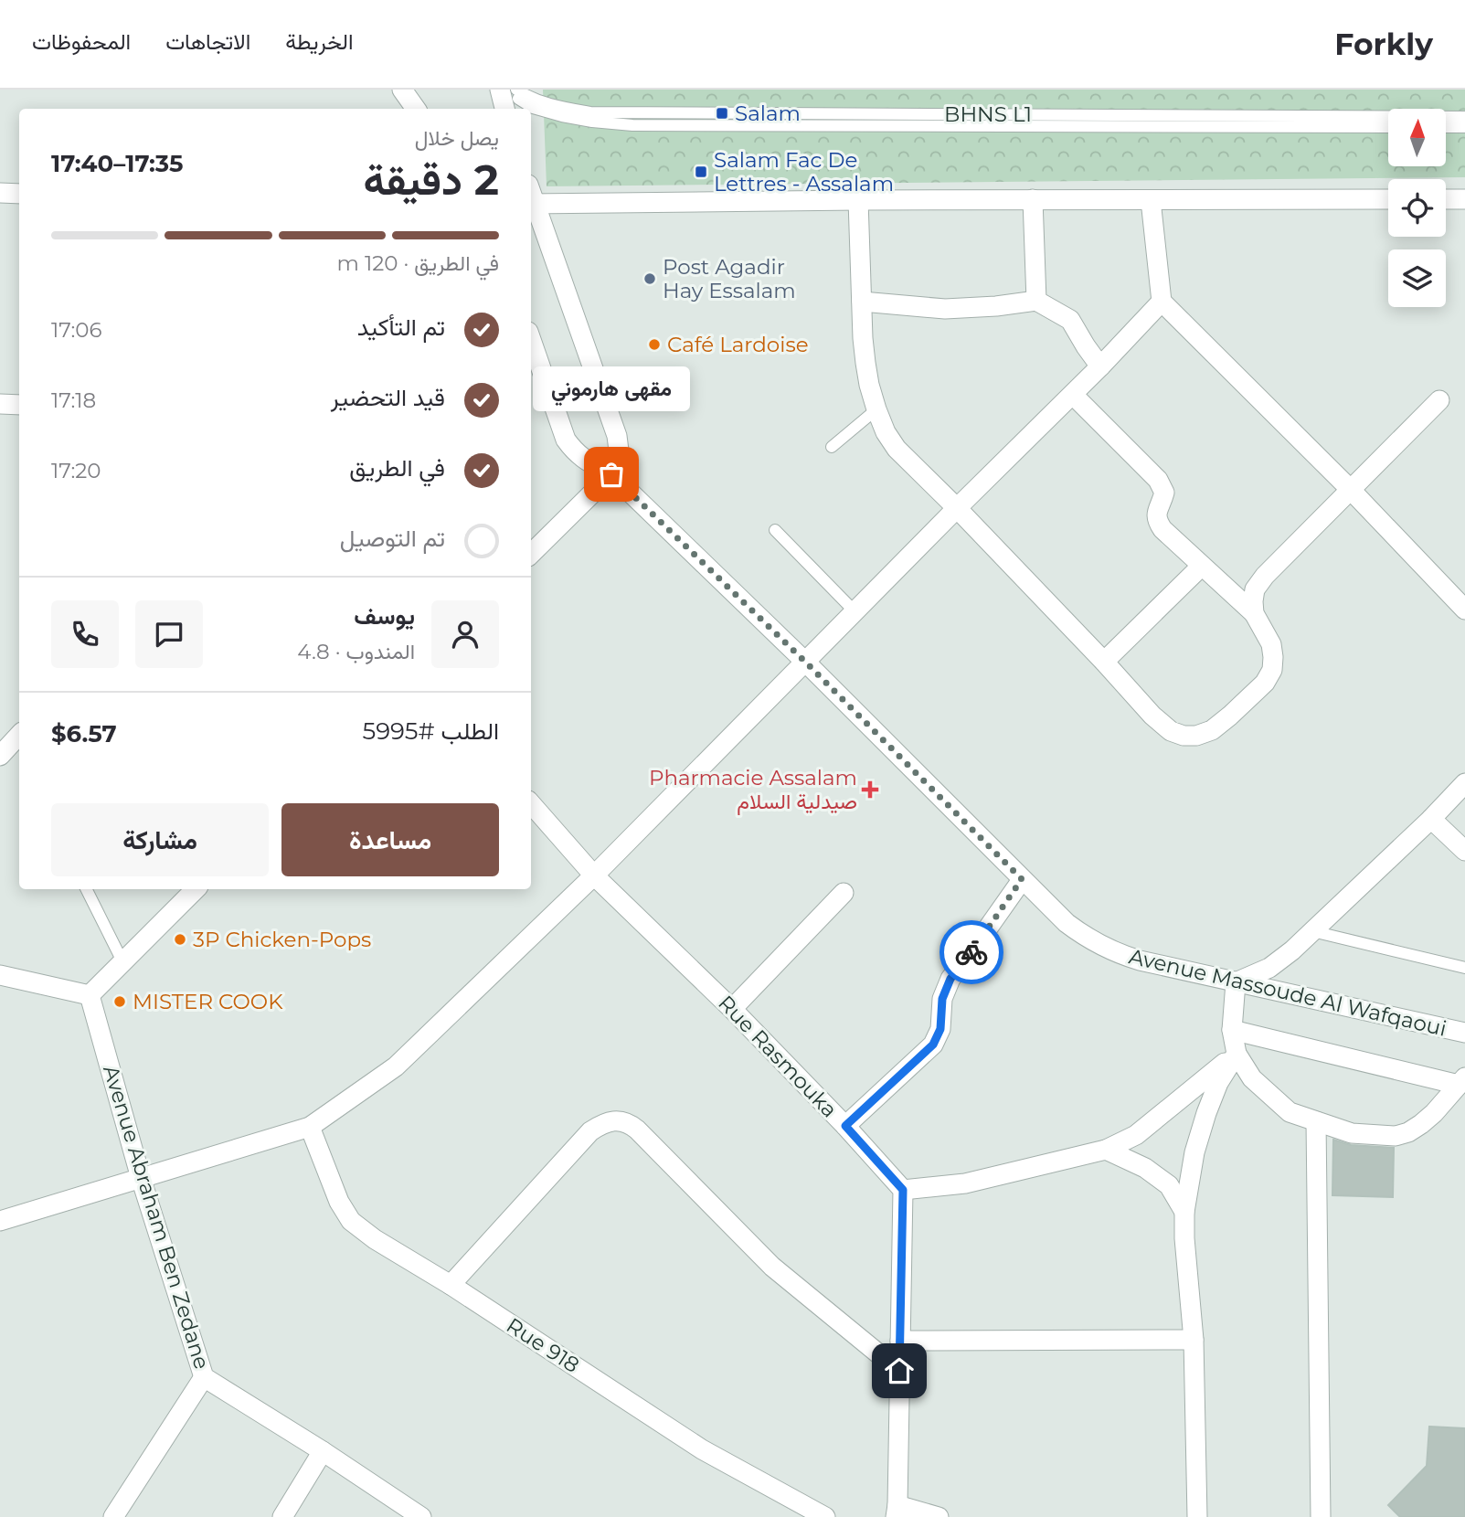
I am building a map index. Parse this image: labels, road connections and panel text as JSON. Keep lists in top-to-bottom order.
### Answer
{
  "streets": {
    "street": [
      "Avenue Massoude Al Wafqaoui",
      "Rue Rasmouka",
      "Avenue Abraham Ben Zedane",
      "Rue 918"
    ],
    "lane": ["BHNS L1"]
  },
  "places": {
    "transit": ["Salam", "Salam Fac De Lettres - Assalam"],
    "other": [
      "Post Agadir Hay Essalam",
      "Café Lardoise",
      "مقهى هارموني",
      "3P Chicken-Pops",
      "MISTER COOK"
    ],
    "health": ["Pharmacie Assalam صيدلية السلام"]
  },
  "north": "top",
  "page": {
    "header": "Forkly",
    "nav": ["الخريطة", "الاتجاهات", "المحفوظات"],
    "heading": ["2 دقيقة", "يصل خلال", "17:35–17:40"],
    "panel": [
      "يوسف",
      "المندوب · 4.8",
      "الطلب #5995",
      "$6.57"
    ],
    "bar": "في الطريق · 120 m",
    "list": [
      ["تم التأكيد", "17:06"],
      ["قيد التحضير", "17:18"],
      ["في الطريق", "17:20"],
      "تم التوصيل"
    ],
    "bubble": "مقهى هارموني",
    "buttons": ["مساعدة", "مشاركة"]
  }
}
